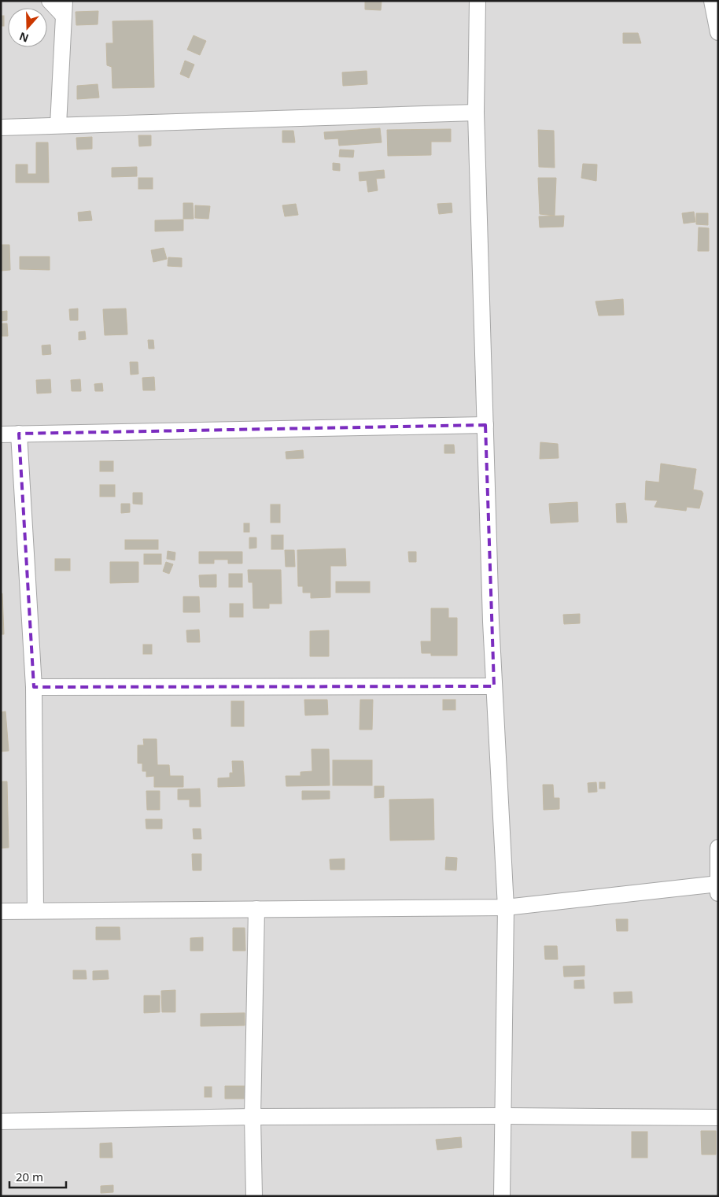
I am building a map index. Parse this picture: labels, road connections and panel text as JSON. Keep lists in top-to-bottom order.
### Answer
{
  "scale_bar": "20 m",
  "north": "bottom"
}
